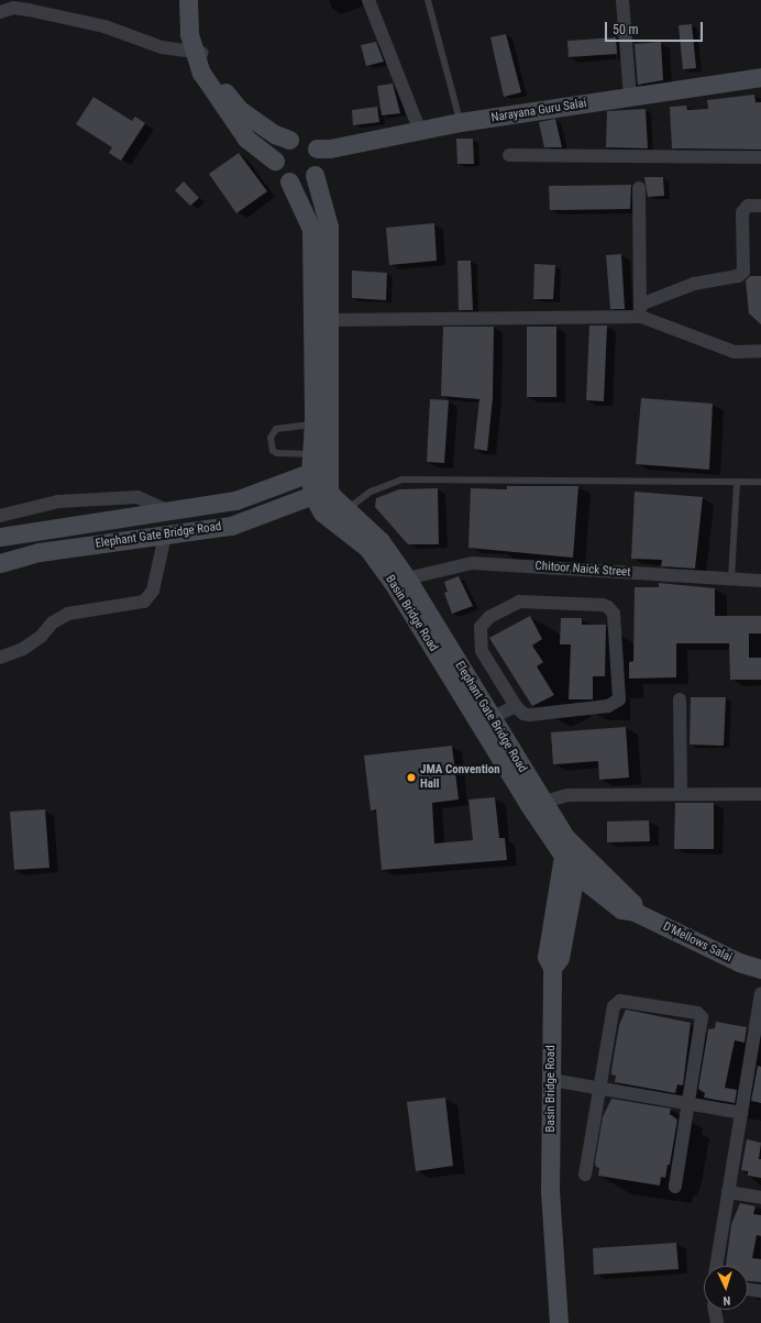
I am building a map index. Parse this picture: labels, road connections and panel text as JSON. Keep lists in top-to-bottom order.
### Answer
{
  "streets": {
    "main road": [
      "Narayana Guru Salai",
      "Elephant Gate Bridge Road",
      "Basin Bridge Road",
      "D'Mellows Salai"
    ],
    "street": ["Chitoor Naick Street"]
  },
  "crossings": [
    ["Elephant Gate Bridge Road", "Chitoor Naick Street"],
    ["Elephant Gate Bridge Road", "Basin Bridge Road"],
    ["Basin Bridge Road", "D'Mellows Salai"]
  ],
  "places": ["JMA Convention Hall"],
  "scale_bar": "50 m",
  "north": "bottom"
}
